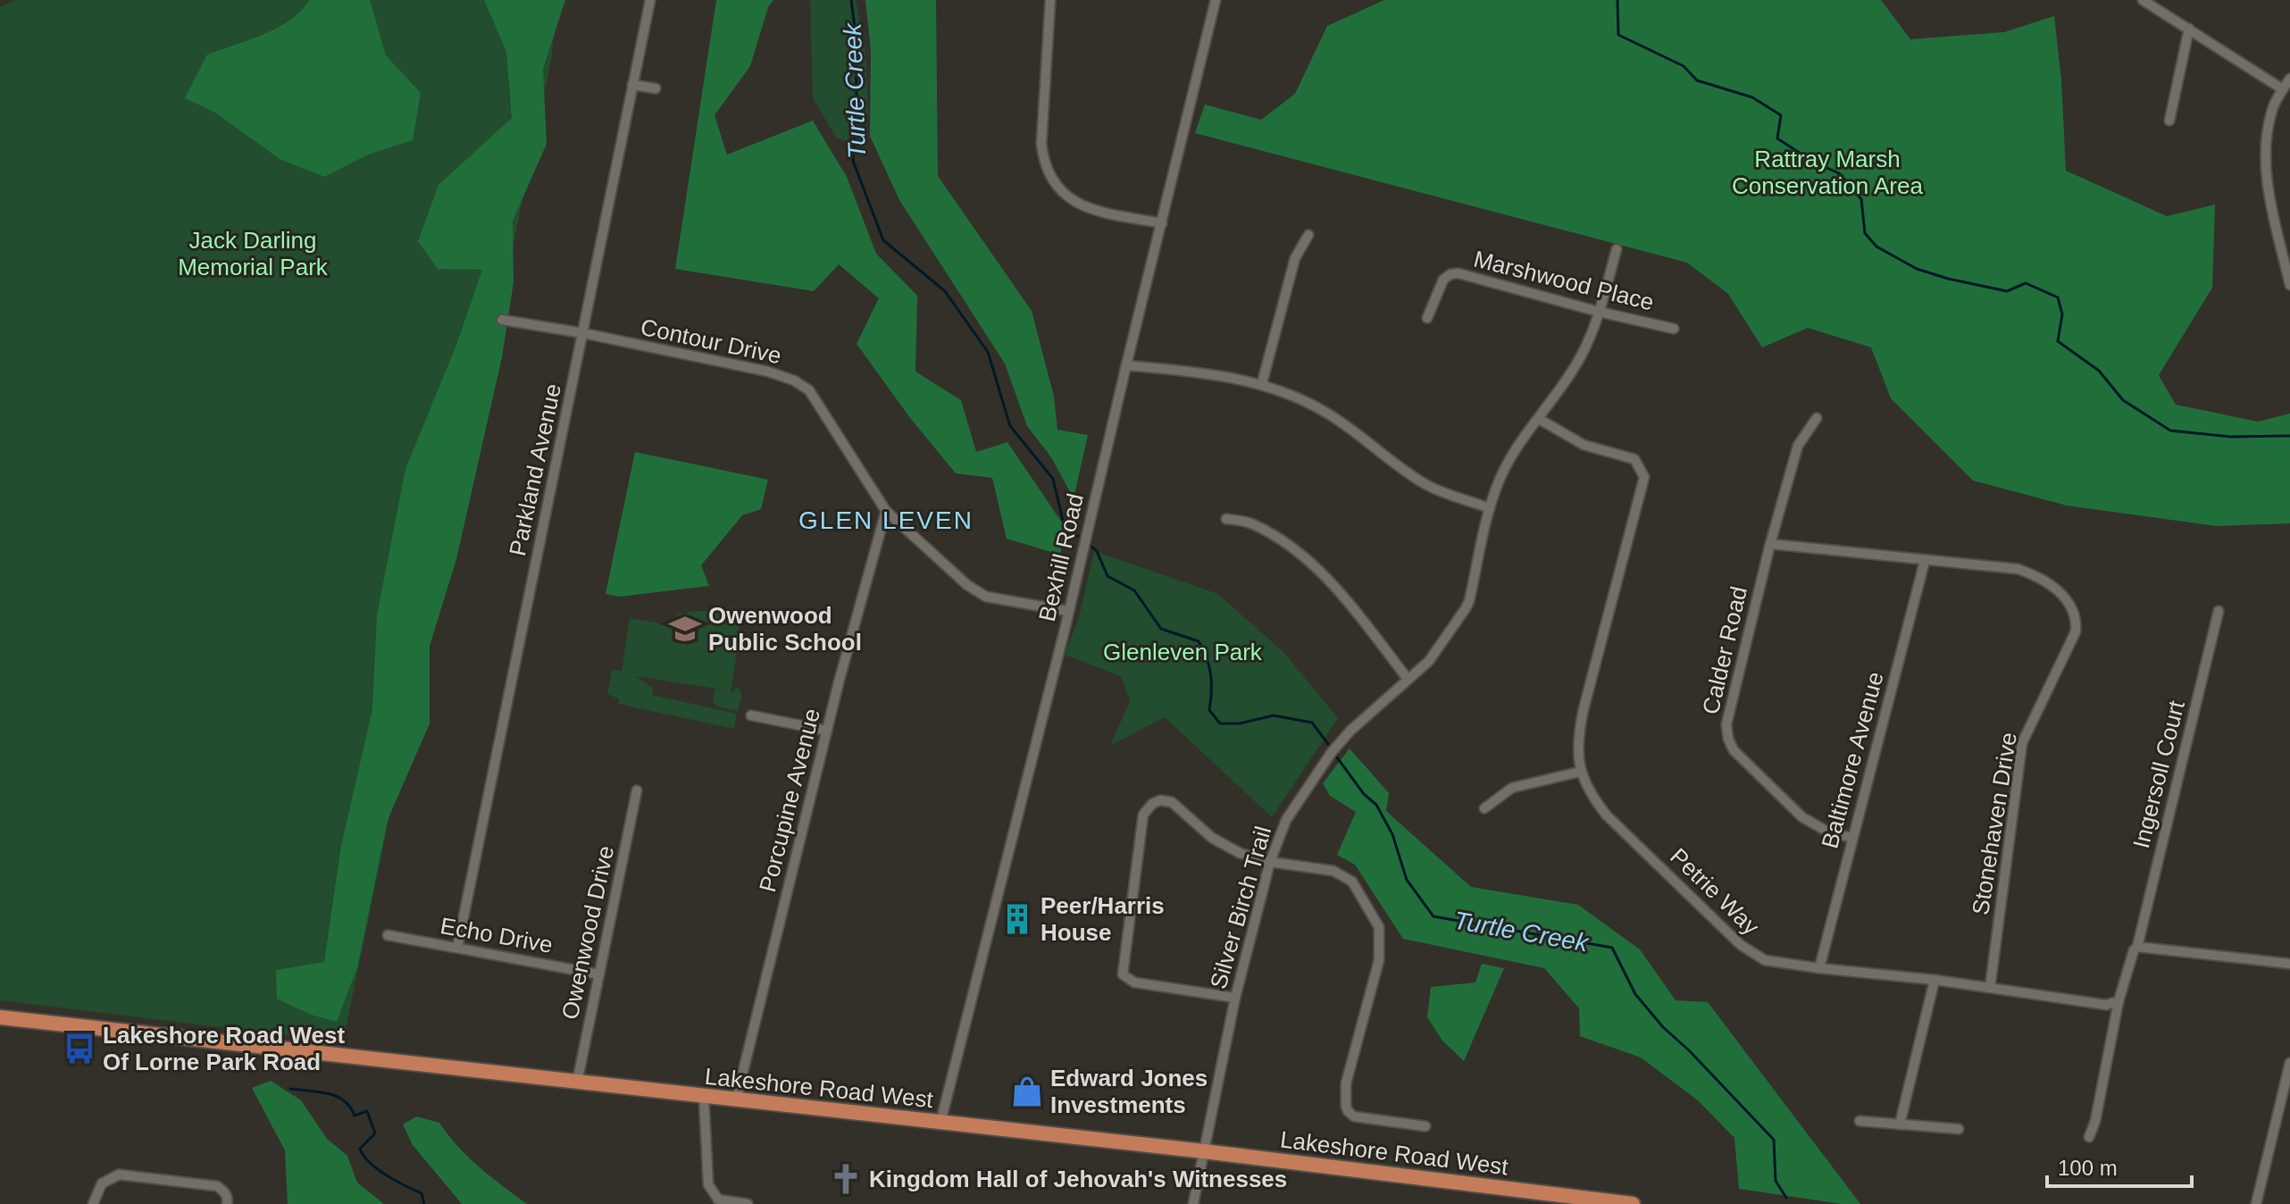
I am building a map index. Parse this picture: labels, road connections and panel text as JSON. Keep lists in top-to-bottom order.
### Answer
{
  "streets": {
    "main road": ["Lakeshore Road West"],
    "street": [
      "Marshwood Place",
      "Contour Drive",
      "Parkland Avenue",
      "Bexhill Road",
      "Calder Road",
      "Baltimore Avenue",
      "Ingersoll Court",
      "Porcupine Avenue",
      "Stonehaven Drive",
      "Petrie Way",
      "Silver Birch Trail",
      "Owenwood Drive",
      "Echo Drive"
    ]
  },
  "crossings": [
    ["Marshwood Place", "Silver Birch Trail"],
    ["Contour Drive", "Parkland Avenue"],
    ["Contour Drive", "Bexhill Road"],
    ["Contour Drive", "Porcupine Avenue"],
    ["Parkland Avenue", "Echo Drive"],
    ["Bexhill Road", "Lakeshore Road West"],
    ["Calder Road", "Baltimore Avenue"],
    ["Calder Road", "Stonehaven Drive"],
    ["Baltimore Avenue", "Stonehaven Drive"],
    ["Baltimore Avenue", "Petrie Way"],
    ["Porcupine Avenue", "Lakeshore Road West"],
    ["Stonehaven Drive", "Petrie Way"],
    ["Petrie Way", "Silver Birch Trail"],
    ["Silver Birch Trail", "Lakeshore Road West"],
    ["Owenwood Drive", "Echo Drive"],
    ["Owenwood Drive", "Lakeshore Road West"]
  ],
  "districts": ["GLEN LEVEN"],
  "water": ["Turtle Creek"],
  "parks": ["Rattray Marsh Conservation Area", "Jack Darling Memorial Park", "Glenleven Park"],
  "places": {
    "school or university": ["Owenwood Public School"],
    "building": ["Peer/Harris House"],
    "bus stop": ["Lakeshore Road West Of Lorne Park Road"],
    "shop": ["Edward Jones Investments"],
    "church": ["Kingdom Hall of Jehovah's Witnesses"]
  },
  "scale_bar": "100 m"
}
